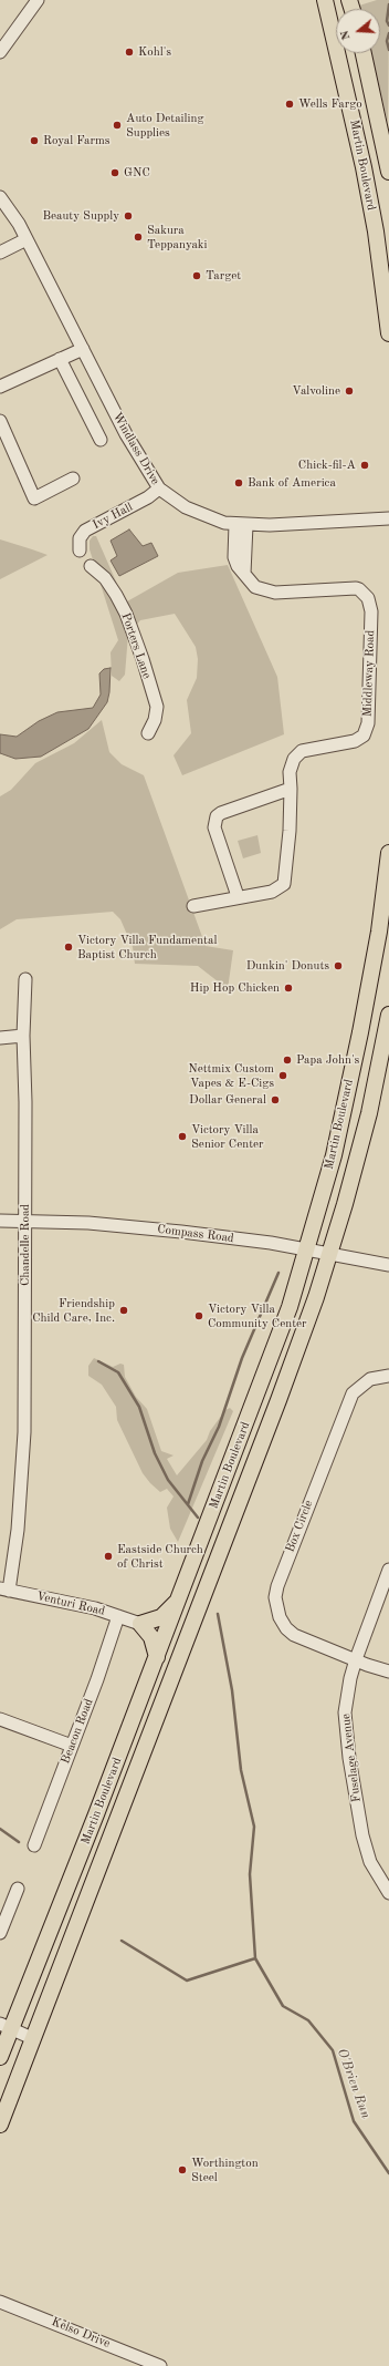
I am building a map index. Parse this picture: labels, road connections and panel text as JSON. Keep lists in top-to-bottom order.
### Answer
{
  "streets": {
    "main road": ["Martin Boulevard"],
    "street": [
      "Windlass Drive",
      "Ivy Hall",
      "Porters Lane",
      "Middleway Road",
      "Compass Road",
      "Chandelle Road",
      "Box Circle",
      "Venturi Road",
      "Beacon Road",
      "Fuselage Avenue",
      "Kelso Drive"
    ]
  },
  "crossings": [
    ["Martin Boulevard", "Compass Road"],
    ["Windlass Drive", "Ivy Hall"],
    ["Windlass Drive", "Middleway Road"],
    ["Compass Road", "Chandelle Road"],
    ["Chandelle Road", "Venturi Road"],
    ["Box Circle", "Fuselage Avenue"],
    ["Venturi Road", "Beacon Road"]
  ],
  "water": ["O'Brien Run"],
  "places": [
    "Kohl's",
    "Wells Fargo",
    "Auto Detailing Supplies",
    "Royal Farms",
    "GNC",
    "Beauty Supply",
    "Sakura Teppanyaki",
    "Target",
    "Valvoline",
    "Chick-fil-A",
    "Bank of America",
    "Victory Villa Fundamental Baptist Church",
    "Dunkin' Donuts",
    "Hip Hop Chicken",
    "Papa John's",
    "Nettmix Custom Vapes & E-Cigs",
    "Dollar General",
    "Victory Villa Senior Center",
    "Friendship Child Care, Inc.",
    "Victory Villa Community Center",
    "Eastside Church of Christ",
    "Worthington Steel"
  ],
  "north": "left"
}
